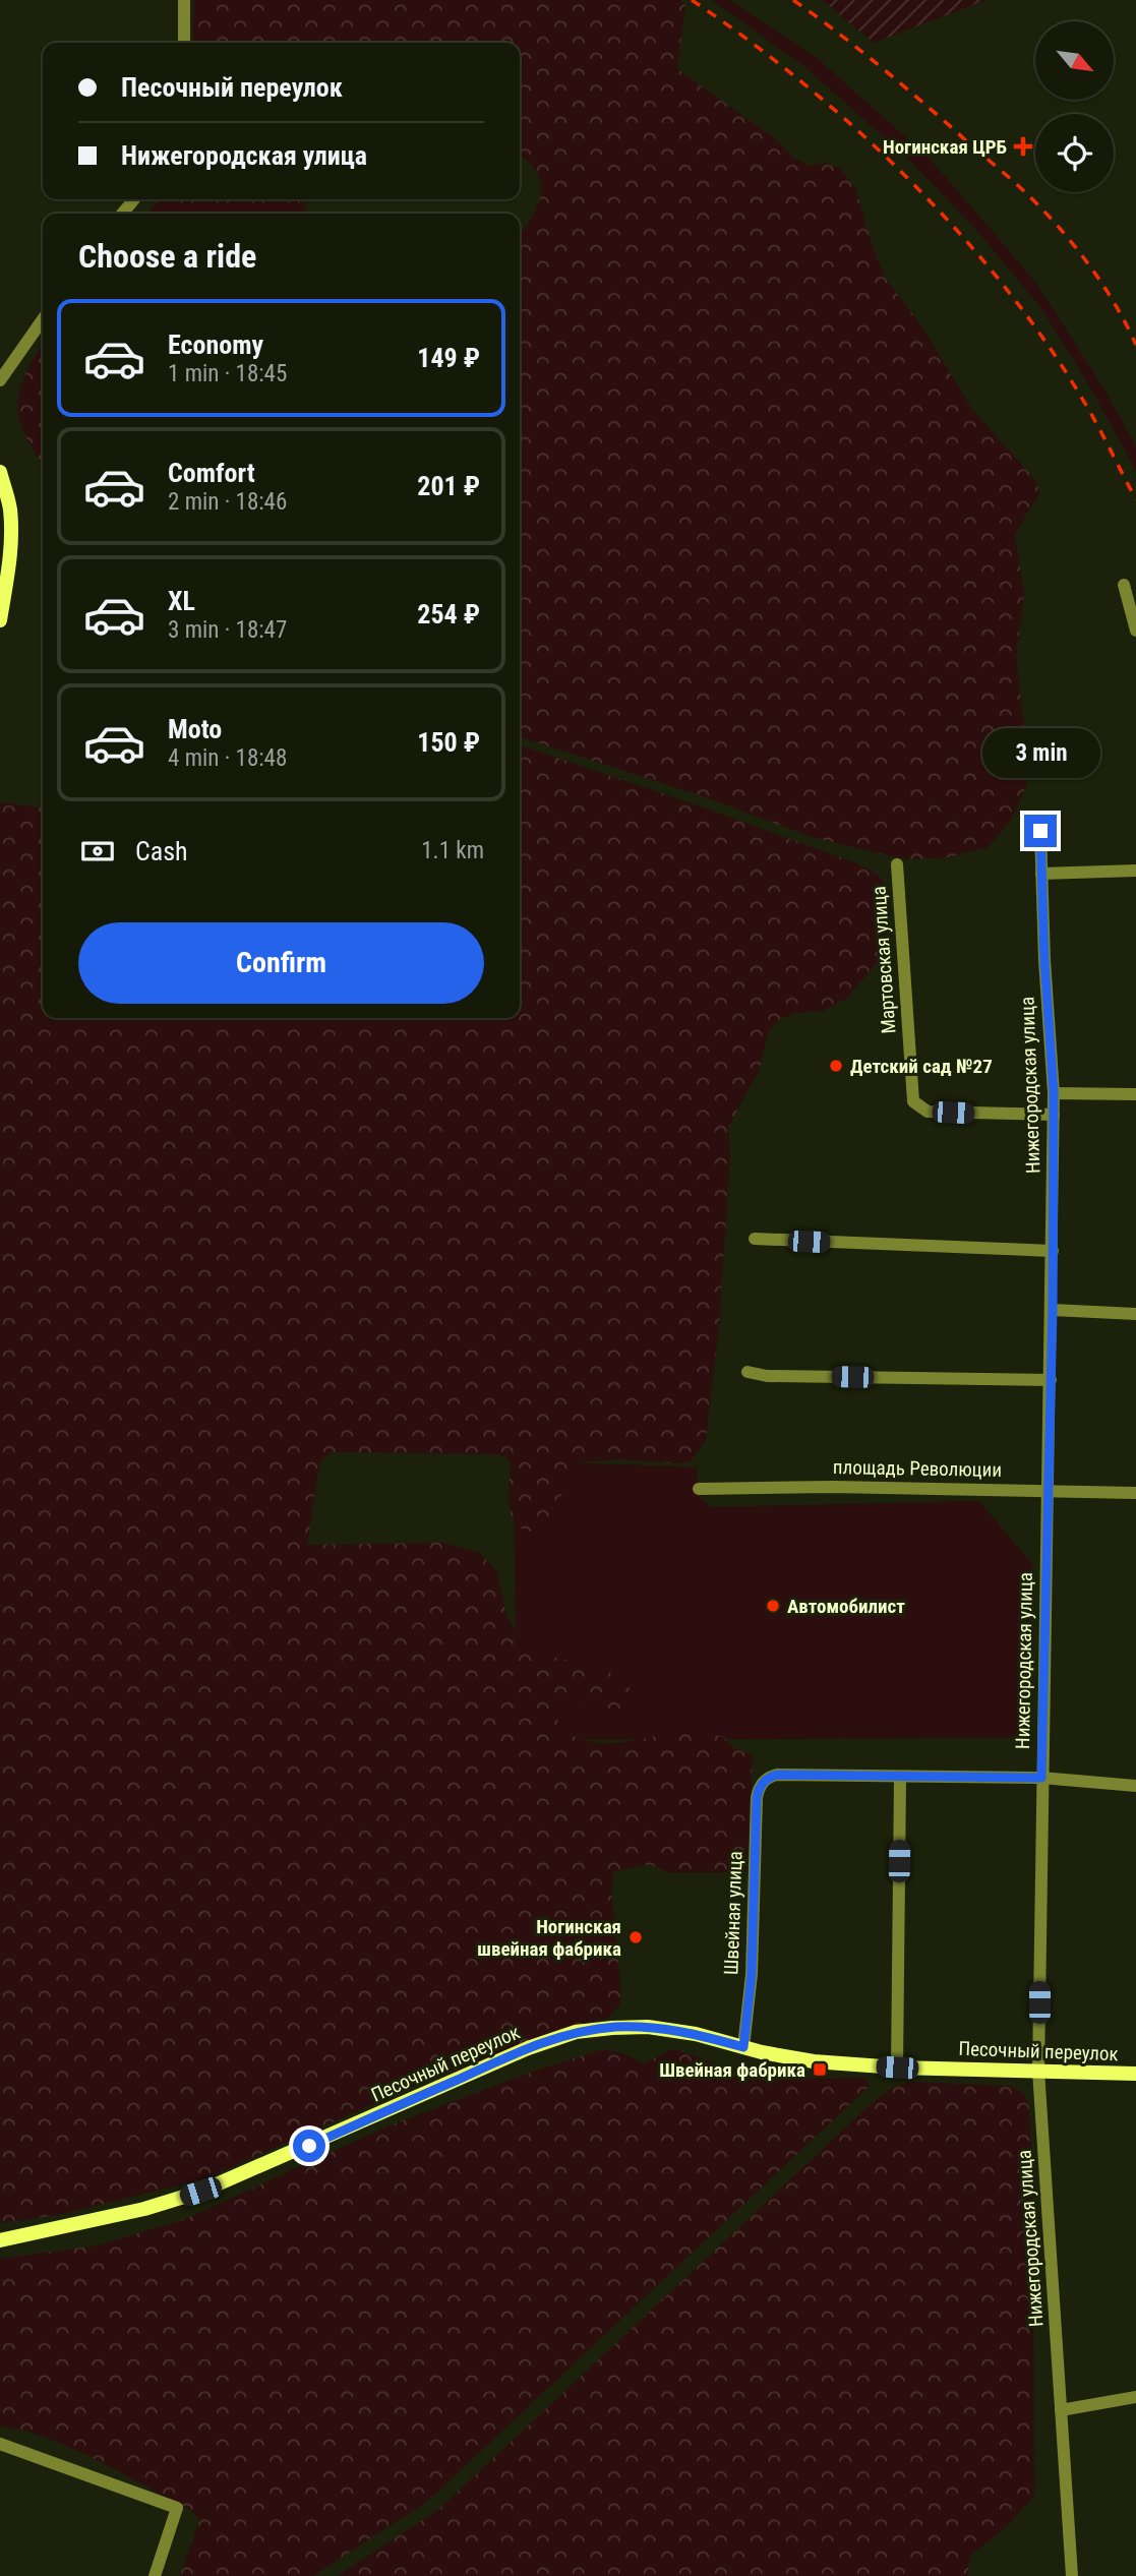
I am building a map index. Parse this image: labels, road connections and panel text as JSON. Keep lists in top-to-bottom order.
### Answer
{
  "streets": {
    "main road": ["Песочный переулок"],
    "street": [
      "Мартовская улица",
      "Нижегородская улица",
      "площадь Революции",
      "Швейная улица"
    ]
  },
  "crossings": [
    ["Мартовская улица", "Нижегородская улица"],
    ["Нижегородская улица", "площадь Революции"],
    ["Нижегородская улица", "Песочный переулок"],
    ["Швейная улица", "Песочный переулок"]
  ],
  "places": {
    "health": ["Ногинская ЦРБ"],
    "other": ["Детский сад №27", "Автомобилист", "Ногинская швейная фабрика"],
    "transit": ["Швейная фабрика"]
  },
  "north": "bottom right",
  "page": {
    "banner": ["Песочный переулок", "Нижегородская улица"],
    "heading": "Choose a ride",
    "list": [
      {
        "name": "Economy",
        "note": "1 min · 18:45",
        "value": "149 ₽"
      },
      {
        "name": "Comfort",
        "note": "2 min · 18:46",
        "value": "201 ₽"
      },
      {
        "name": "XL",
        "note": "3 min · 18:47",
        "value": "254 ₽"
      },
      {
        "name": "Moto",
        "note": "4 min · 18:48",
        "value": "150 ₽"
      }
    ],
    "bubble": "3 min",
    "pay": ["Cash", "1.1 km"],
    "buttons": "Confirm"
  }
}
